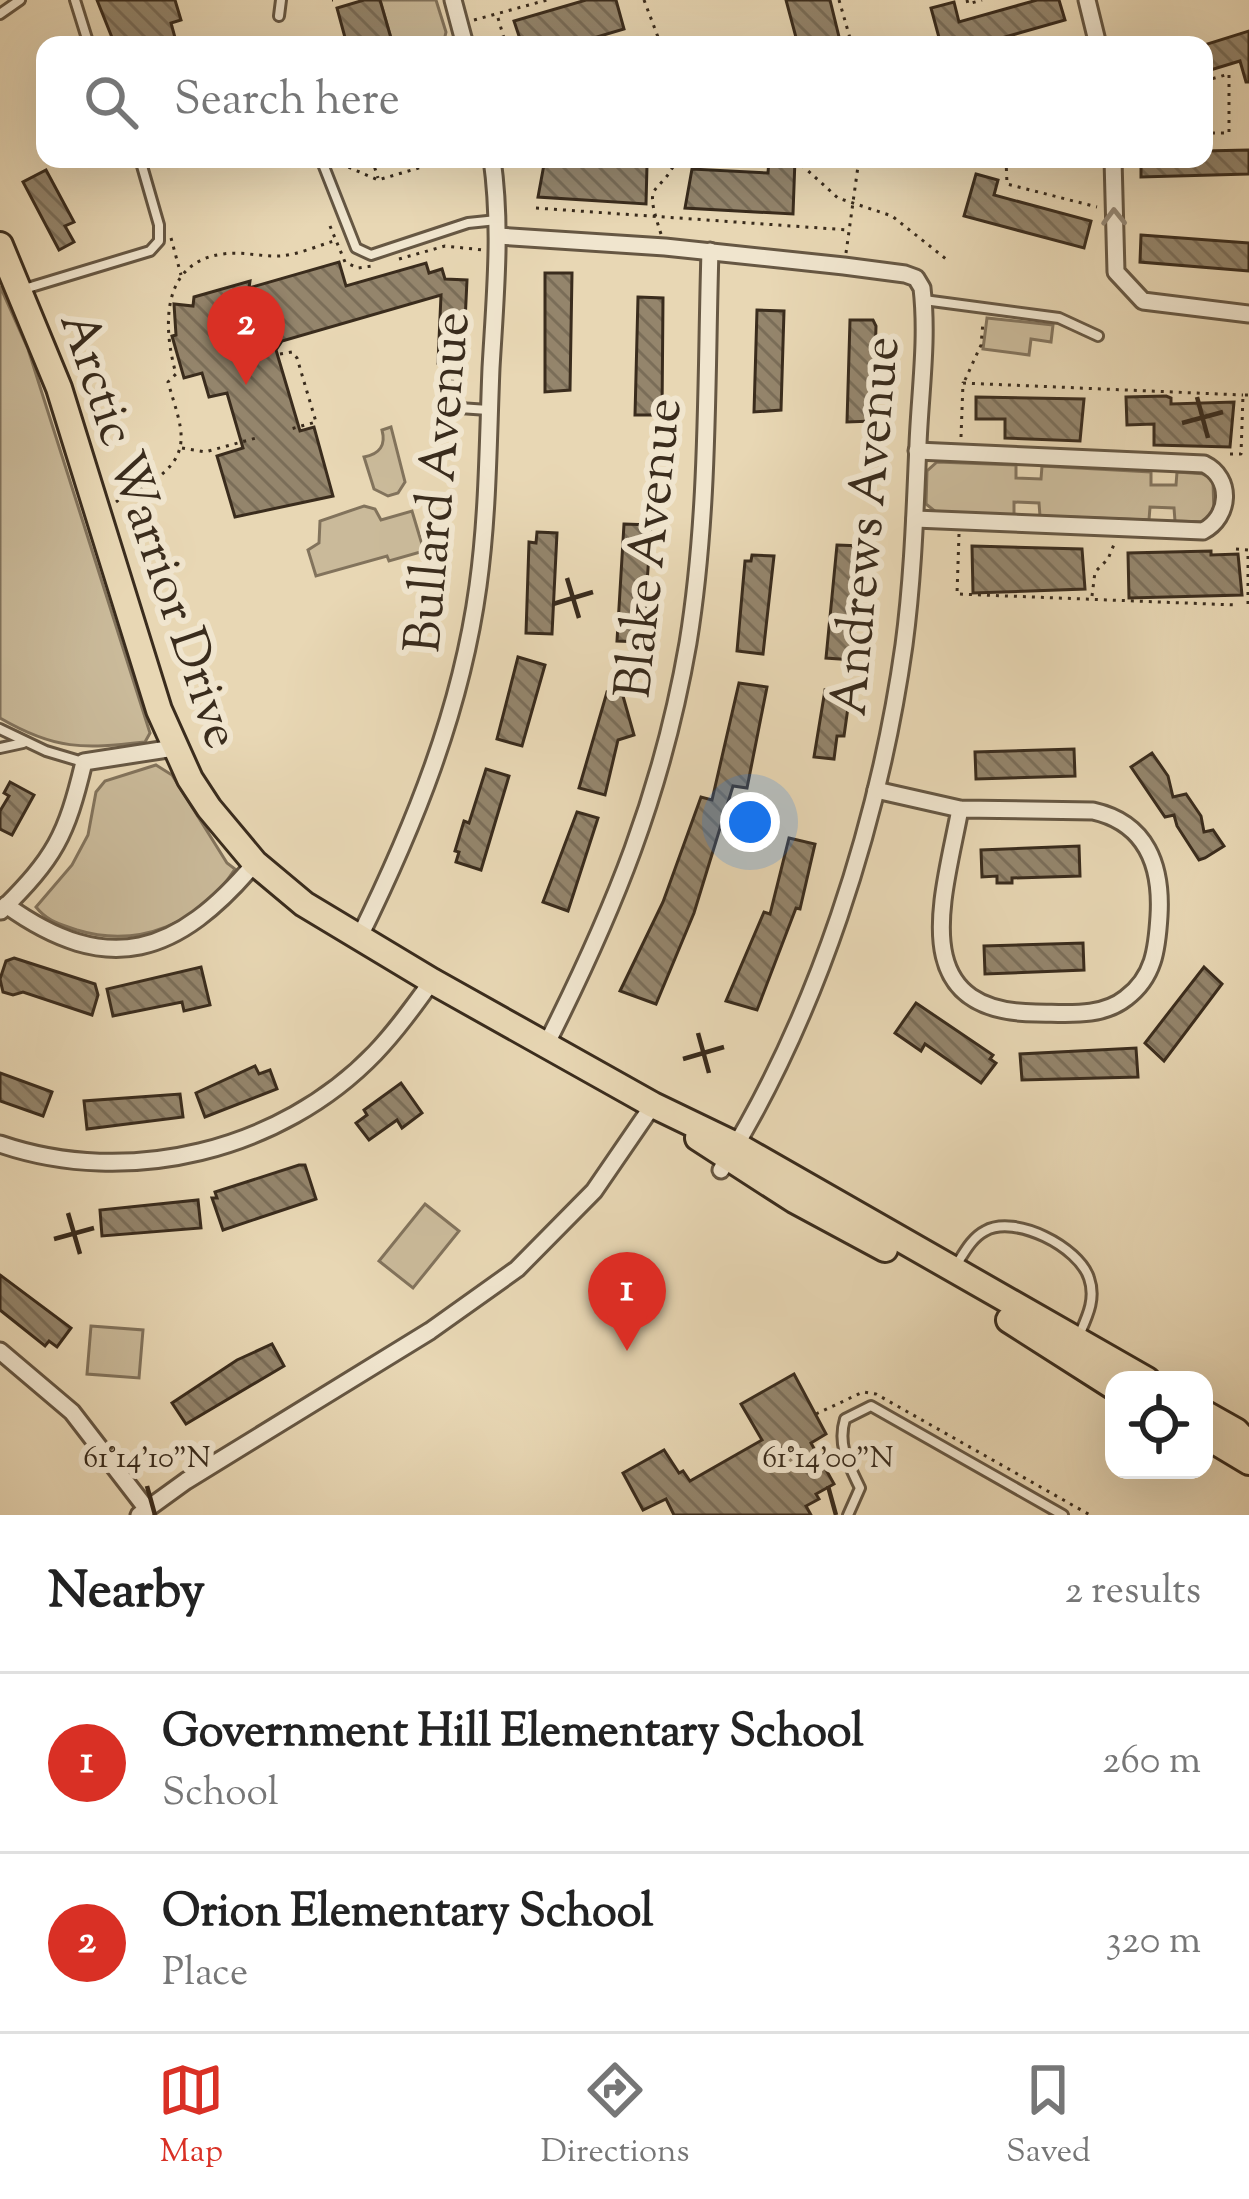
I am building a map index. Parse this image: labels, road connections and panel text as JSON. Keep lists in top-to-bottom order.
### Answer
{
  "streets": {
    "main road": ["Arctic Warrior Drive"],
    "street": ["Bullard Avenue", "Andrews Avenue", "Blake Avenue"]
  },
  "crossings": [
    ["Bullard Avenue", "Andrews Avenue"],
    ["Bullard Avenue", "Arctic Warrior Drive"],
    ["Andrews Avenue", "Arctic Warrior Drive"],
    ["Andrews Avenue", "Blake Avenue"],
    ["Arctic Warrior Drive", "Blake Avenue"]
  ],
  "page": {
    "search": "Search here",
    "pins": ["2", "1"],
    "heading": ["Nearby", "2 results"],
    "list": [
      {
        "mark": "1",
        "name": "Government Hill Elementary School",
        "note": "School",
        "value": "260 m"
      },
      {
        "mark": "2",
        "name": "Orion Elementary School",
        "note": "Place",
        "value": "320 m"
      }
    ],
    "nav": ["Map", "Directions", "Saved"]
  },
  "coordinates": ["61°14'10\"N", "61°14'00\"N"]
}
